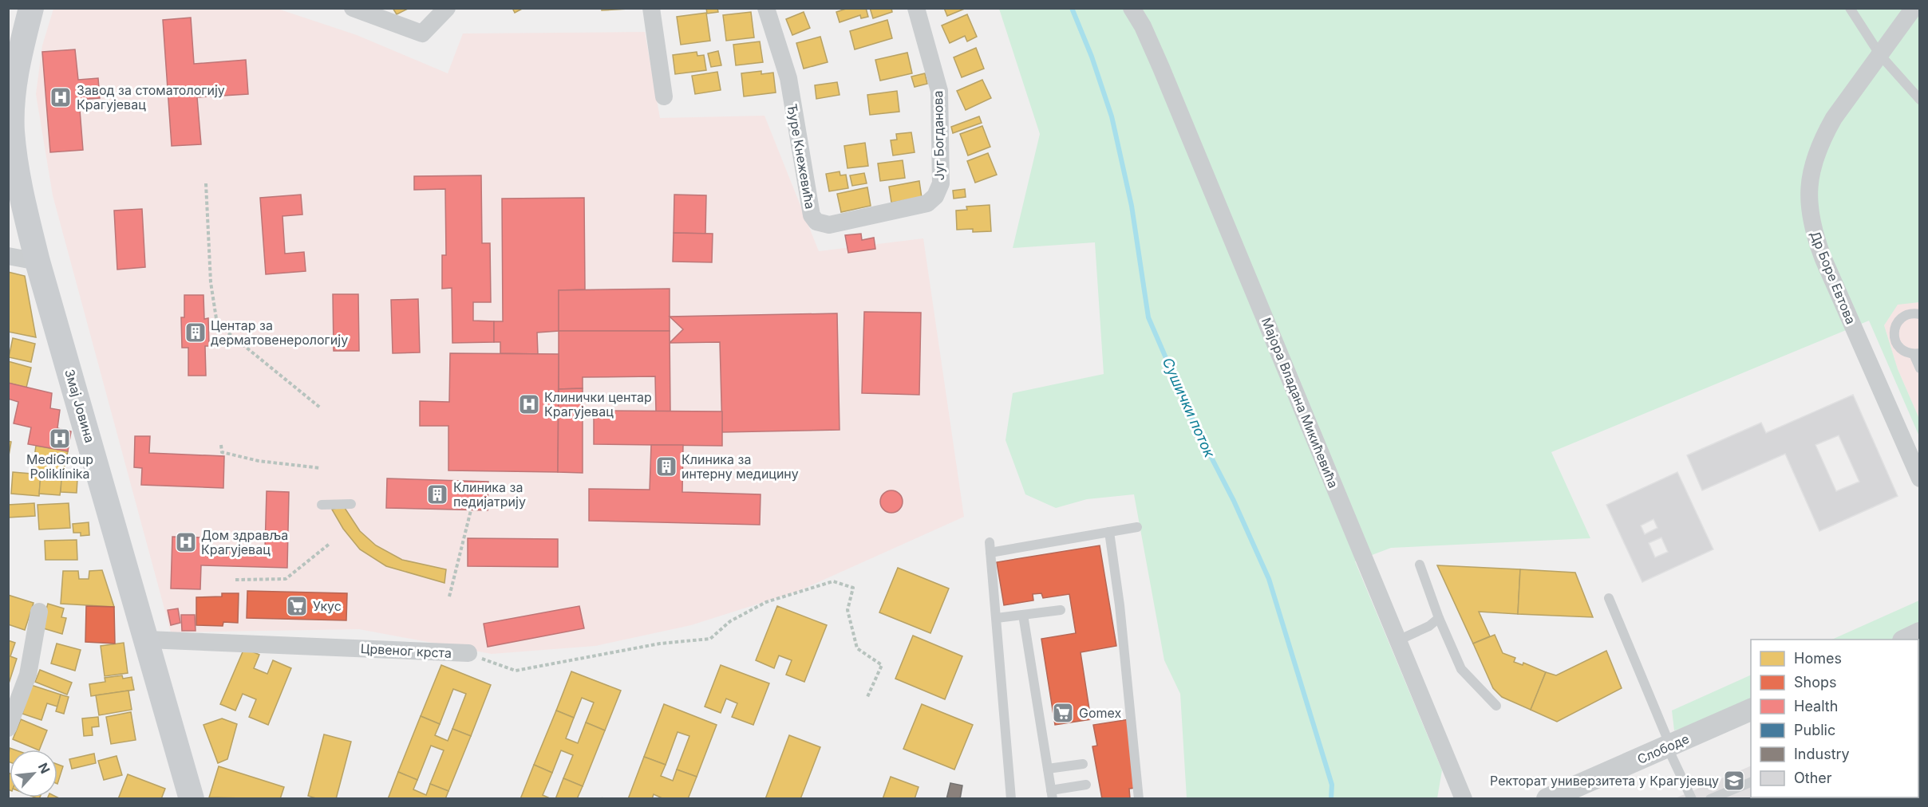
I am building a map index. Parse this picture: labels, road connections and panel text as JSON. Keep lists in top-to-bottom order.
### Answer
{
  "streets": {
    "main road": ["Змај Јовина"],
    "street": [
      "Југ Богданова",
      "Ђуре Кнежевића",
      "Др Боре Евтова",
      "Мајора Владана Микићевића",
      "Црвеног крста",
      "Слободе"
    ]
  },
  "crossings": [
    ["Југ Богданова", "Ђуре Кнежевића"],
    ["Змај Јовина", "Црвеног крста"]
  ],
  "water": ["Сушички поток"],
  "places": {
    "hospital": [
      "Завод за стоматологију Крагујевац",
      "Клинички центар Крагујевац",
      "MediGroup Poliklinika",
      "Дом здравља Крагујевац"
    ],
    "building": ["Центар за дерматовенерологију", "Клиника за интерну медицину", "Клиника за педијатрију"],
    "supermarket": ["Укус", "Gomex"],
    "school or university": ["Ректорат универзитета у Крагујевцу"]
  },
  "legend": [
    "Homes",
    "Shops",
    "Health",
    "Public",
    "Industry",
    "Other"
  ],
  "north": "top right"
}
